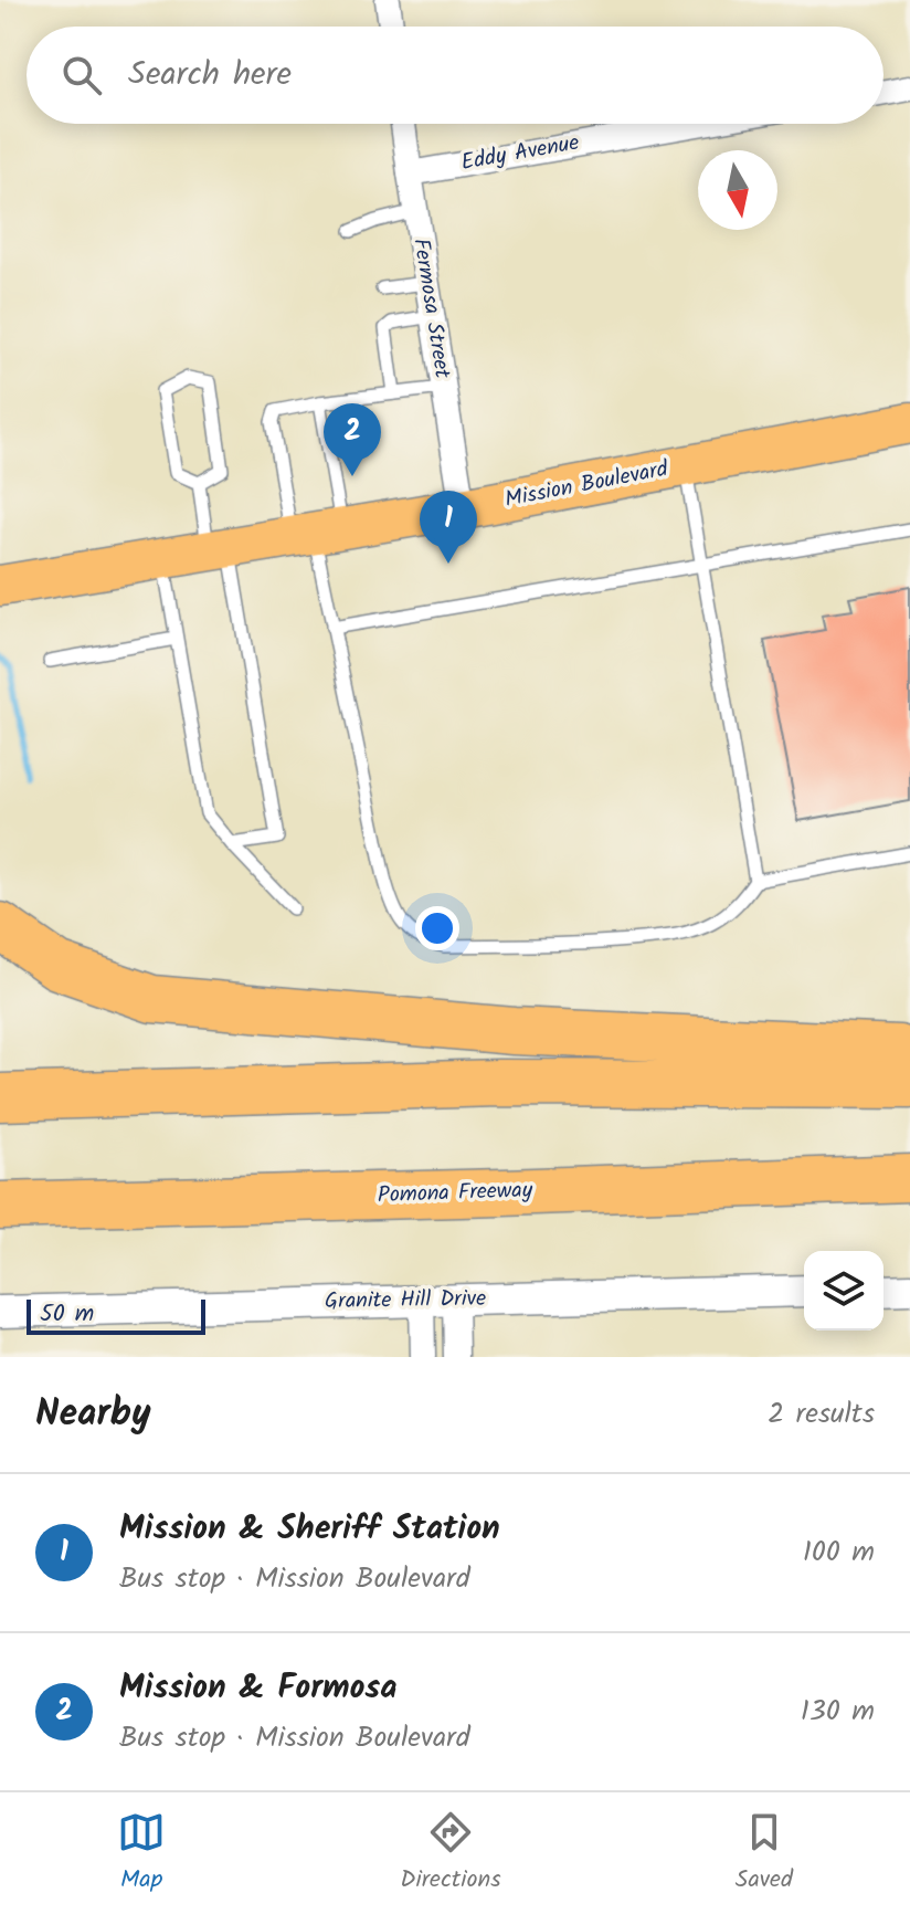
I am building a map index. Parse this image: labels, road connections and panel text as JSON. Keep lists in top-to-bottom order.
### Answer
{
  "streets": {
    "highway": ["Pomona Freeway"],
    "main road": ["Mission Boulevard"],
    "street": ["Eddy Avenue", "Fermosa Street", "Granite Hill Drive"]
  },
  "crossings": [
    ["Eddy Avenue", "Fermosa Street"],
    ["Fermosa Street", "Mission Boulevard"]
  ],
  "scale_bar": "50 m",
  "north": "bottom",
  "page": {
    "search": "Search here",
    "pins": ["2", "1"],
    "scale": "50 m",
    "heading": ["Nearby", "2 results"],
    "list": [
      {
        "mark": "1",
        "name": "Mission & Sheriff Station",
        "note": "Bus stop · Mission Boulevard",
        "value": "100 m"
      },
      {
        "mark": "2",
        "name": "Mission & Formosa",
        "note": "Bus stop · Mission Boulevard",
        "value": "130 m"
      }
    ],
    "nav": ["Map", "Directions", "Saved"]
  }
}
